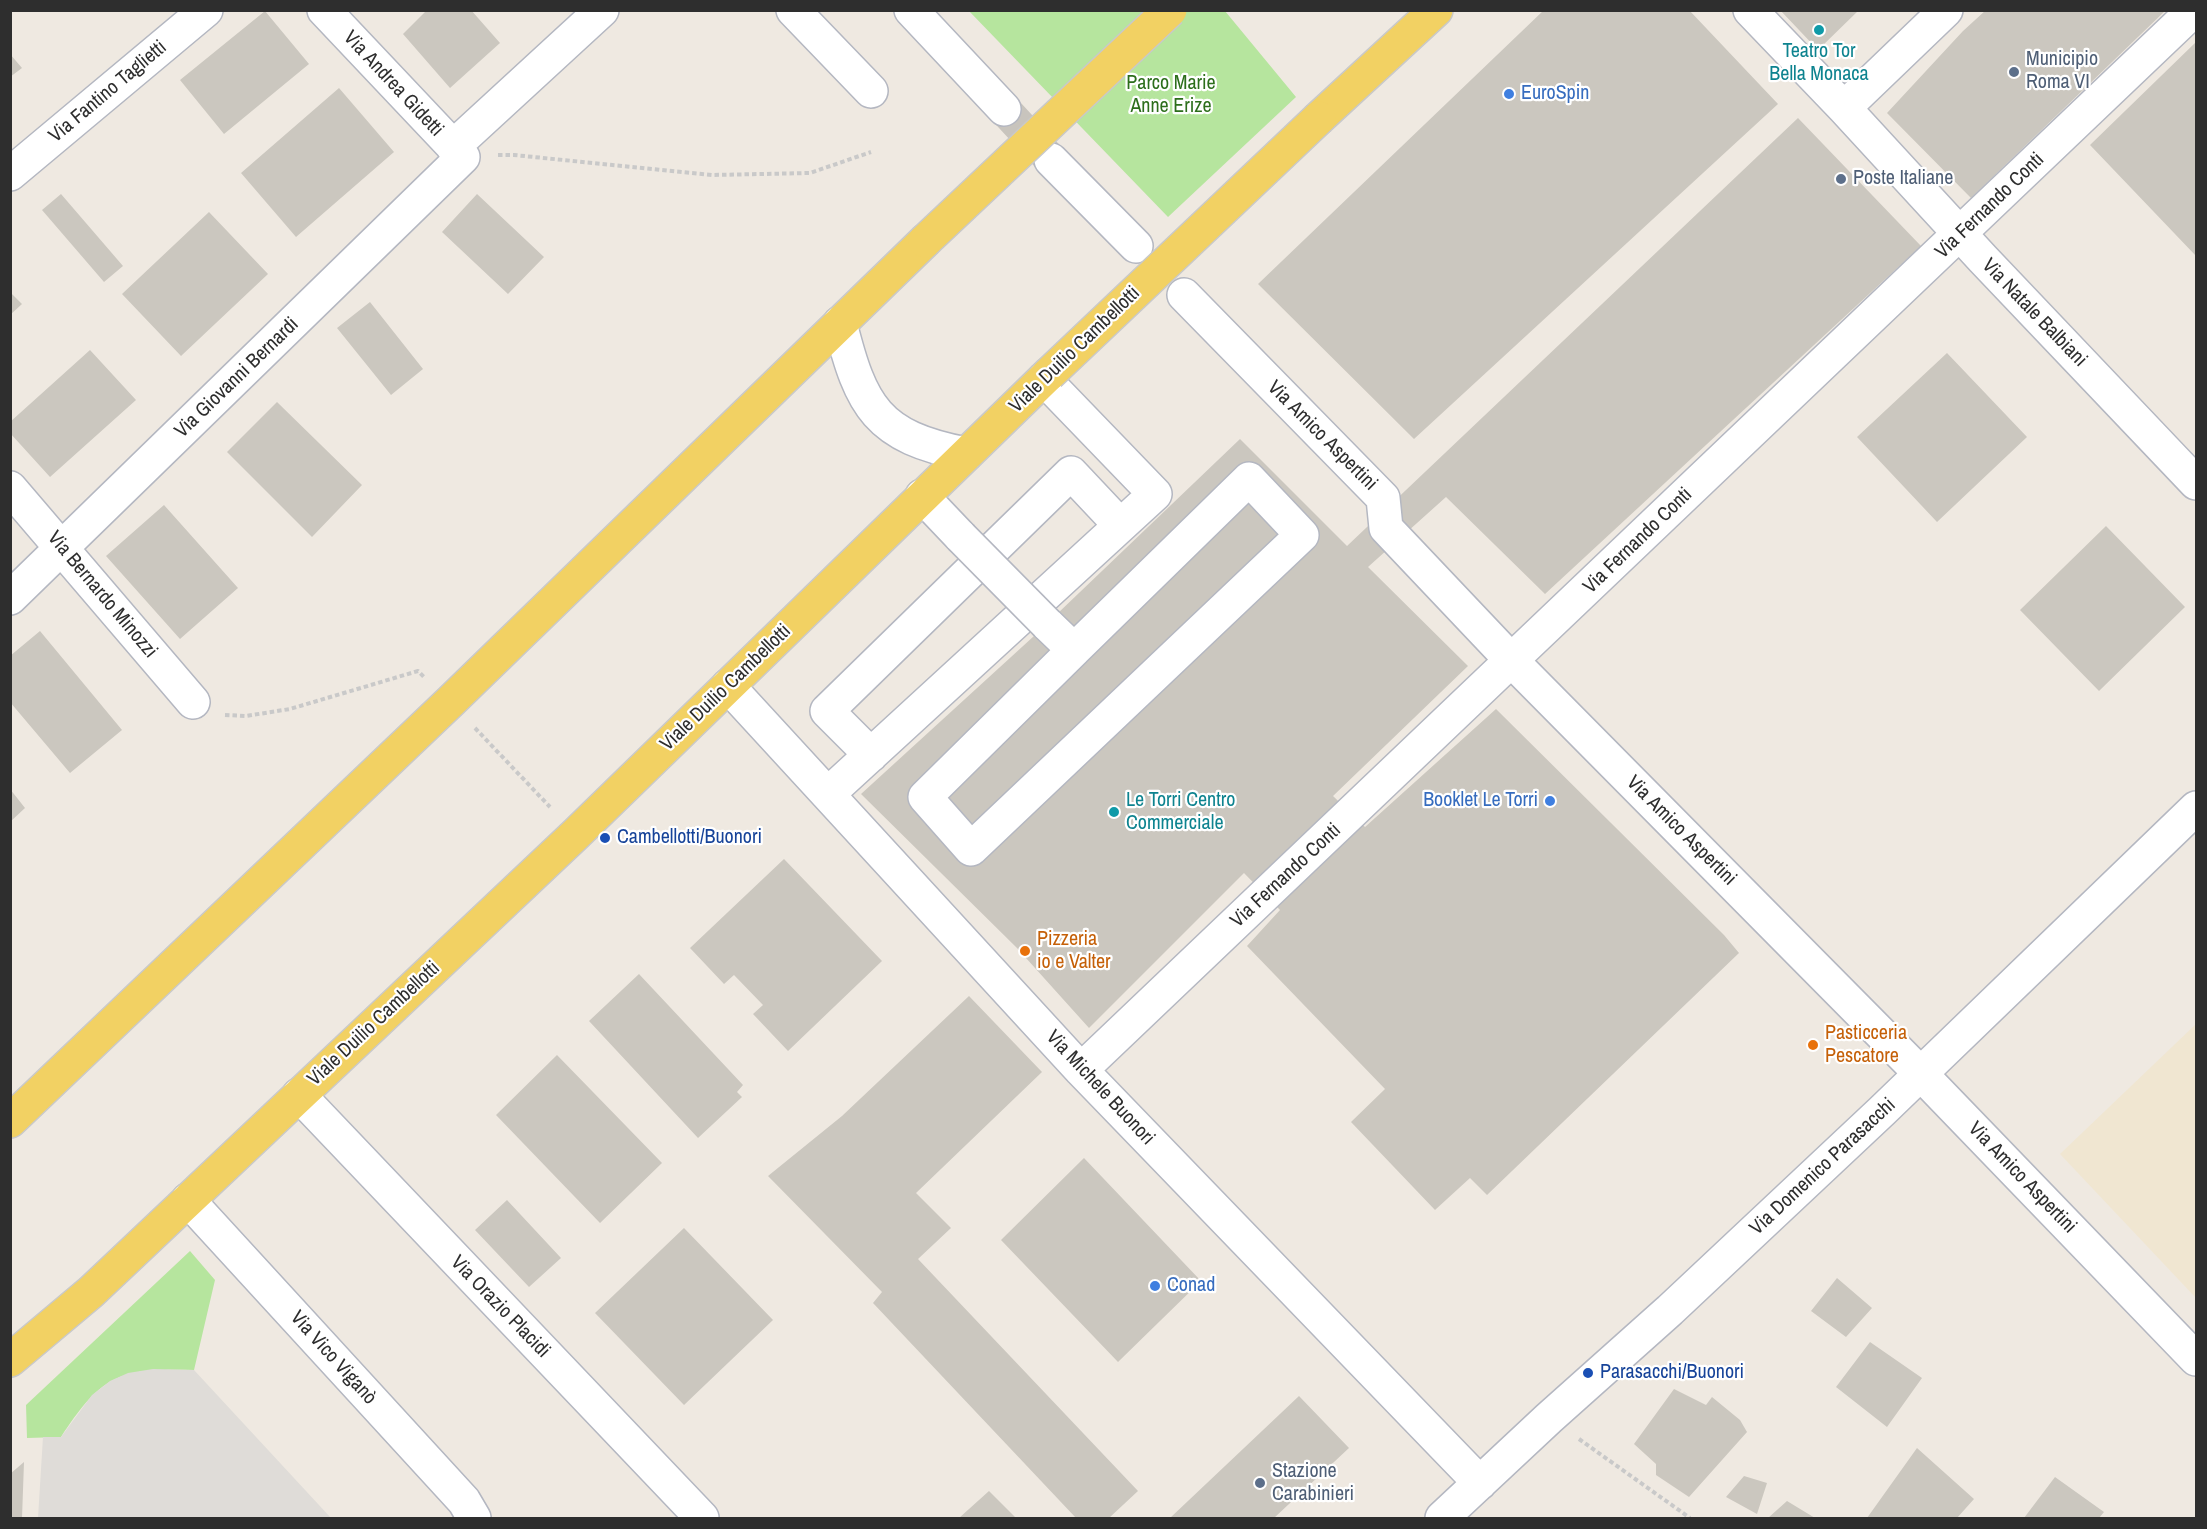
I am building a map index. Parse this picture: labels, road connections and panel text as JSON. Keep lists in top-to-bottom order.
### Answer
{
  "streets": {
    "main road": ["Viale Duilio Cambellotti"],
    "street": [
      "Via Andrea Gidetti",
      "Via Fantino Taglietti",
      "Via Fernando Conti",
      "Via Natale Balbiani",
      "Via Giovanni Bernardi",
      "Via Amico Aspertini",
      "Via Bernardo Minozzi",
      "Via Michele Buonori",
      "Via Domenico Parasacchi",
      "Via Orazio Placidi",
      "Via Vico Viganò"
    ]
  },
  "crossings": [
    ["Via Andrea Gidetti", "Via Giovanni Bernardi"],
    ["Via Fernando Conti", "Via Natale Balbiani"],
    ["Via Fernando Conti", "Via Amico Aspertini"],
    ["Via Fernando Conti", "Via Michele Buonori"],
    ["Viale Duilio Cambellotti", "Via Michele Buonori"],
    ["Viale Duilio Cambellotti", "Via Orazio Placidi"],
    ["Viale Duilio Cambellotti", "Via Vico Viganò"],
    ["Via Giovanni Bernardi", "Via Bernardo Minozzi"],
    ["Via Amico Aspertini", "Via Domenico Parasacchi"],
    ["Via Michele Buonori", "Via Domenico Parasacchi"]
  ],
  "parks": ["Parco Marie Anne Erize"],
  "places": [
    "Teatro Tor Bella Monaca",
    "Municipio Roma VI",
    "EuroSpin",
    "Poste Italiane",
    "Booklet Le Torri",
    "Le Torri Centro Commerciale",
    "Cambellotti/Buonori",
    "Pizzeria io e Valter",
    "Pasticceria Pescatore",
    "Conad",
    "Parasacchi/Buonori",
    "Stazione Carabinieri"
  ]
}
